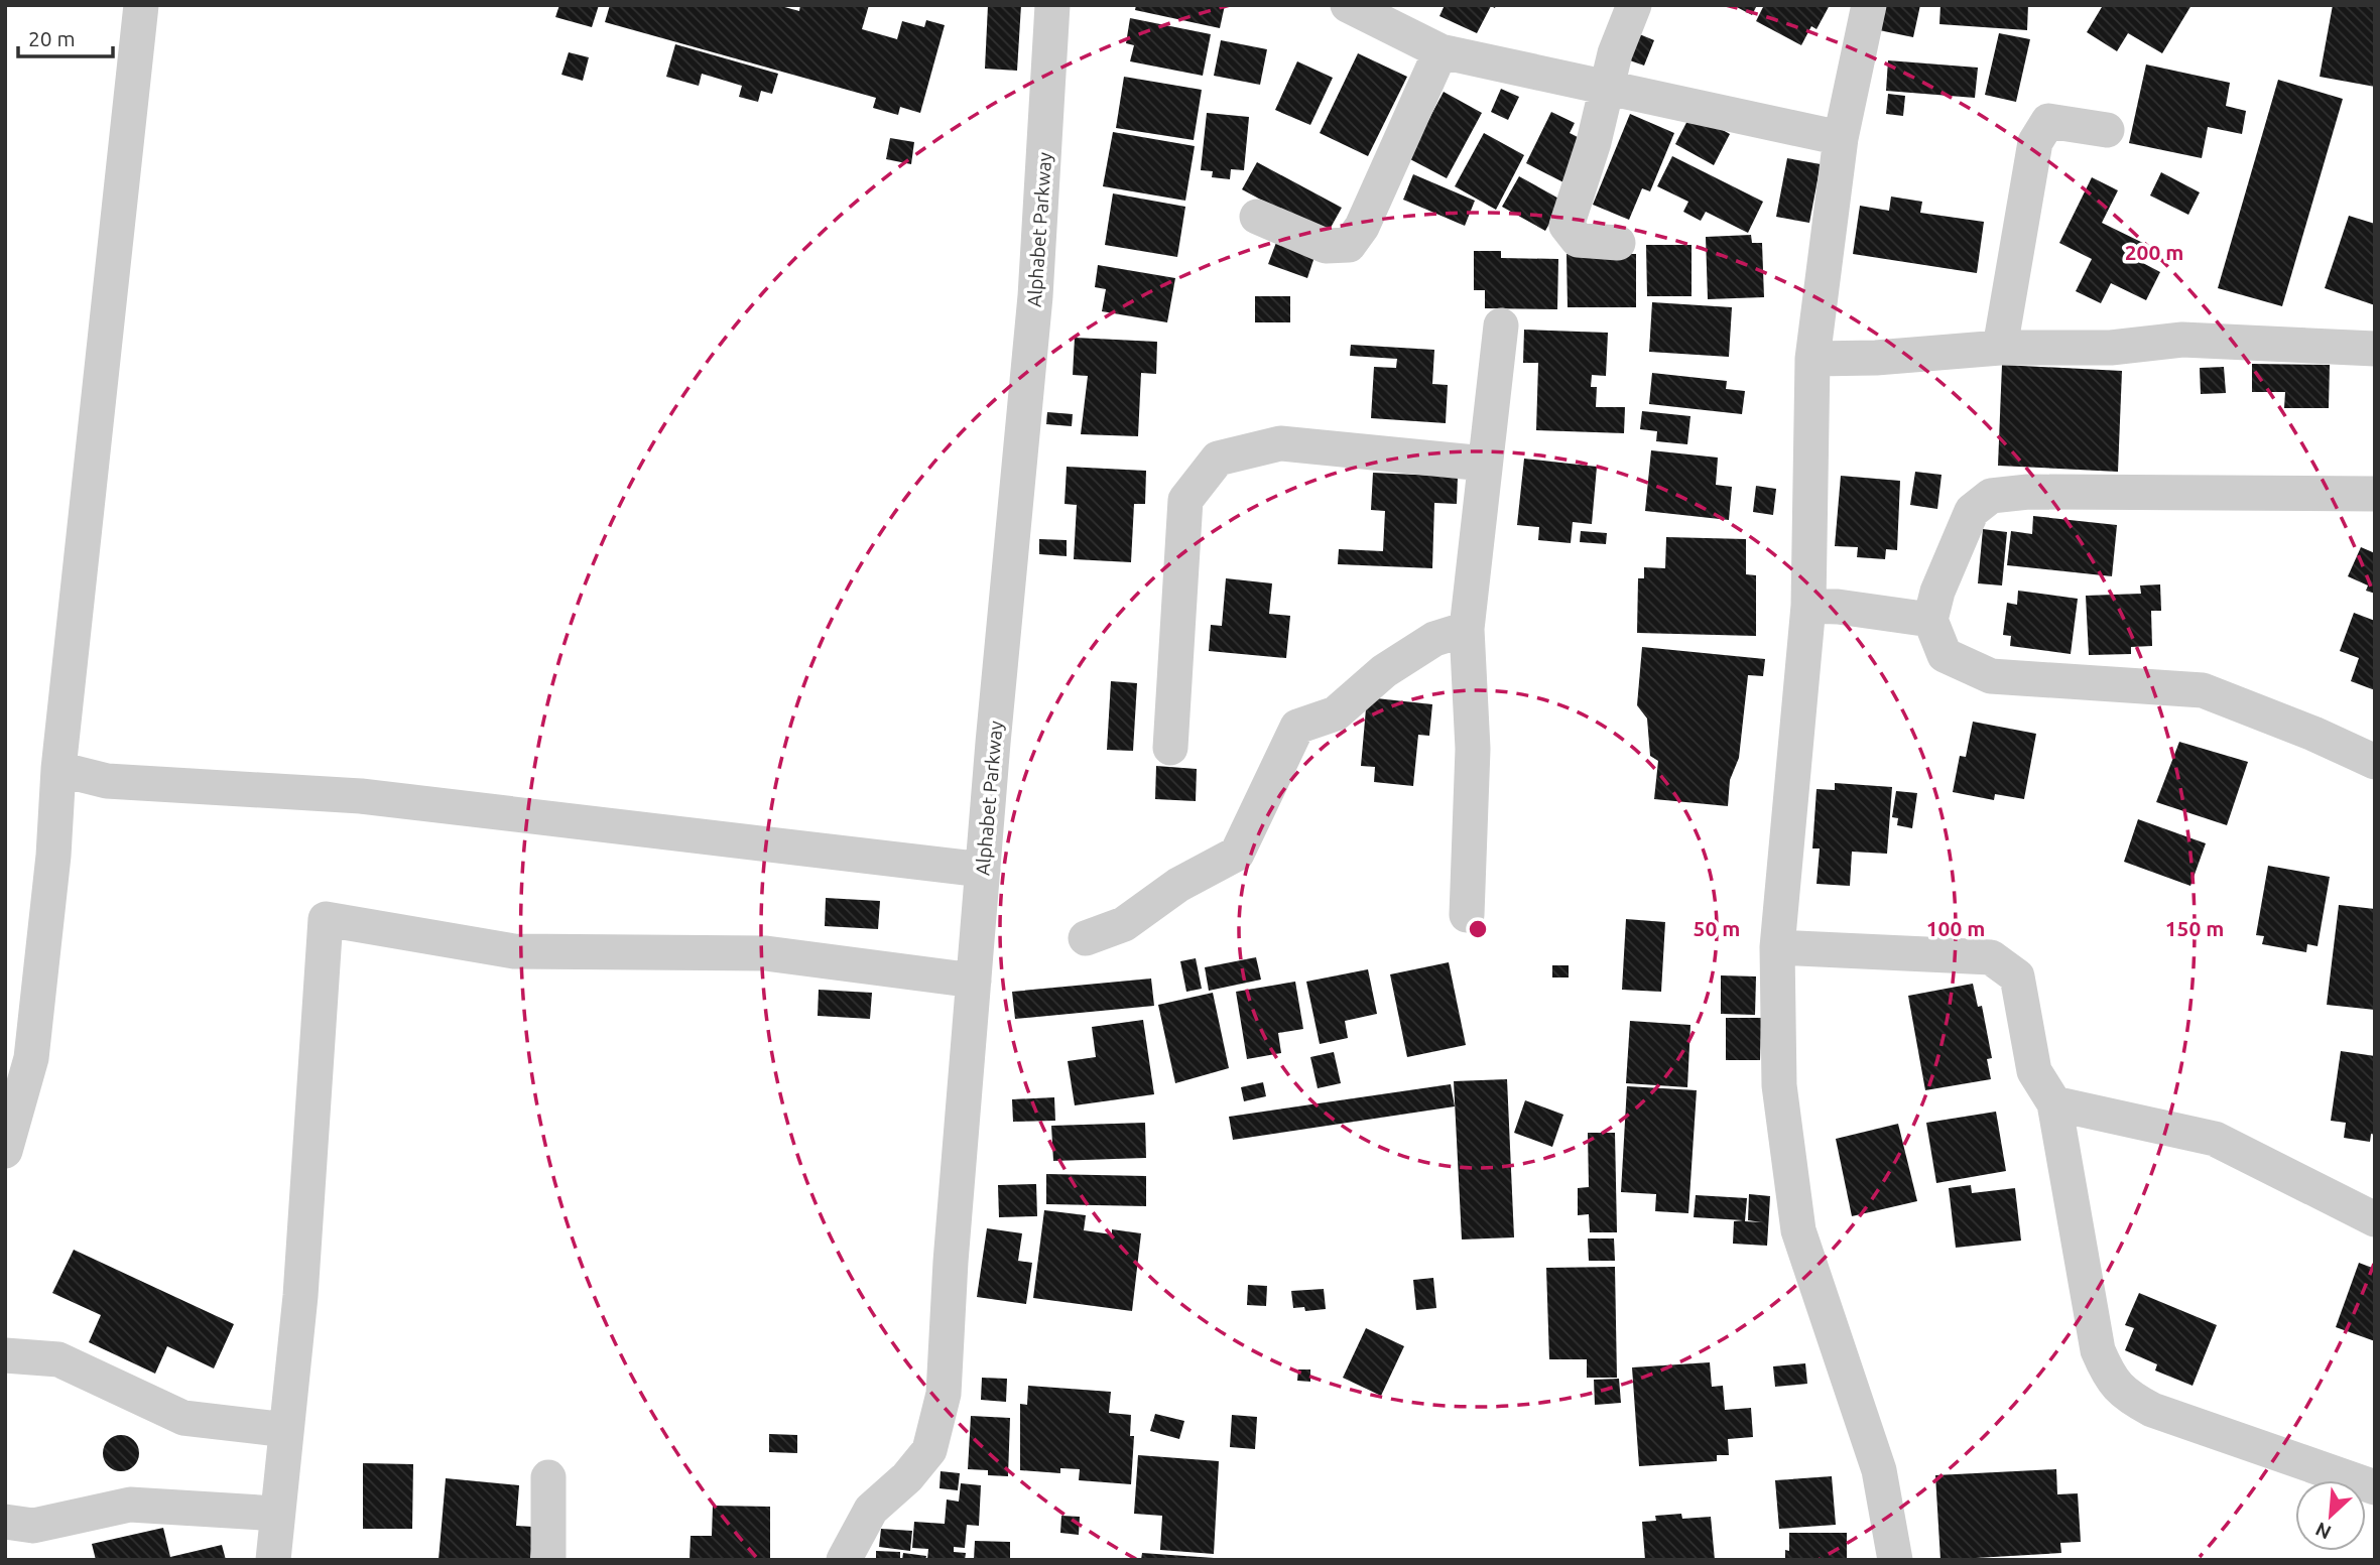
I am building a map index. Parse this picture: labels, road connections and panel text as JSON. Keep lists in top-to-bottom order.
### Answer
{
  "streets": {
    "street": ["Alphabet Parkway"]
  },
  "scale_bar": "20 m",
  "north": "bottom left",
  "rings": [
    "200 m",
    "50 m",
    "100 m",
    "150 m"
  ]
}
